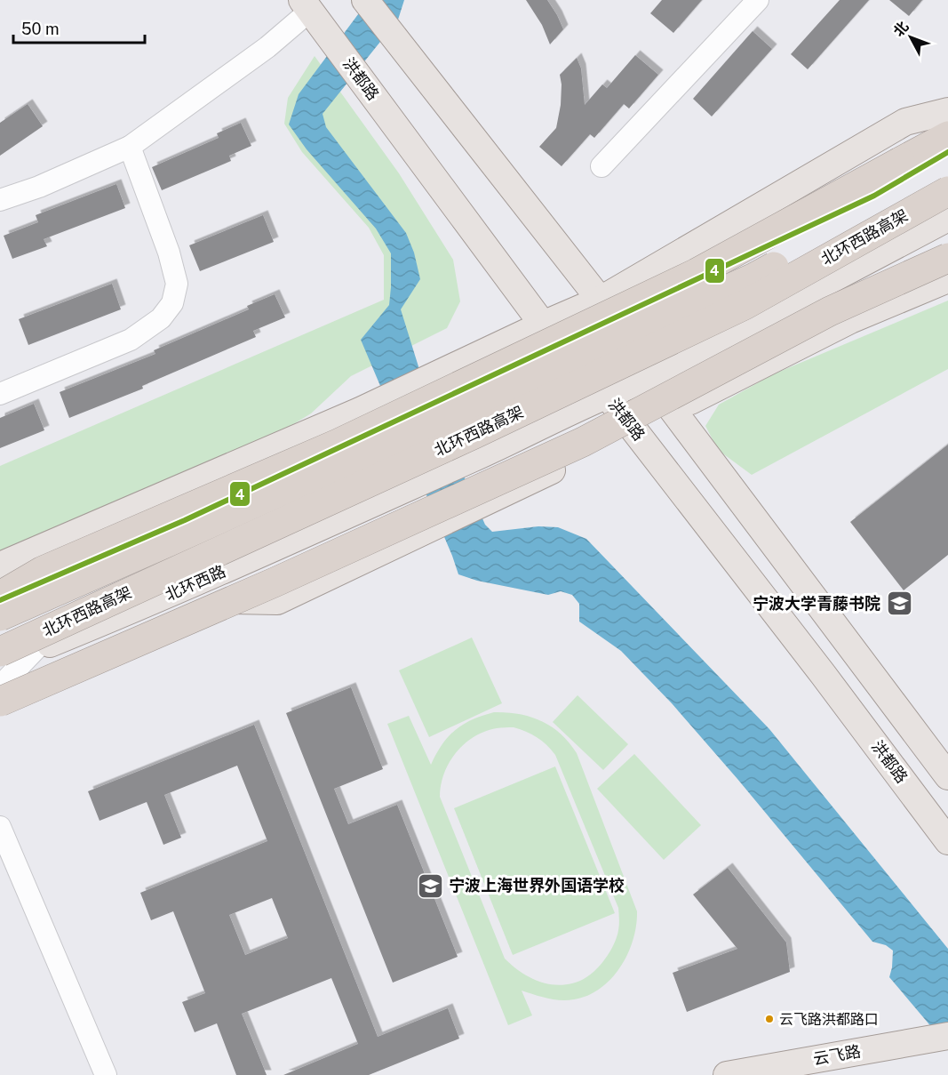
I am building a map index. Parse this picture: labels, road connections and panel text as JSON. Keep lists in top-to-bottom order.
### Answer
{
  "streets": {
    "highway": ["北环西路高架"],
    "main road": ["洪都路", "北环西路", "云飞路"]
  },
  "crossings": [
    ["洪都路", "北环西路"]
  ],
  "places": {
    "school or university": ["宁波大学青藤书院", "宁波上海世界外国语学校"],
    "other": ["云飞路洪都路口"]
  },
  "lines": ["transit line 4"],
  "scale_bar": "50 m",
  "north": "top left"
}
